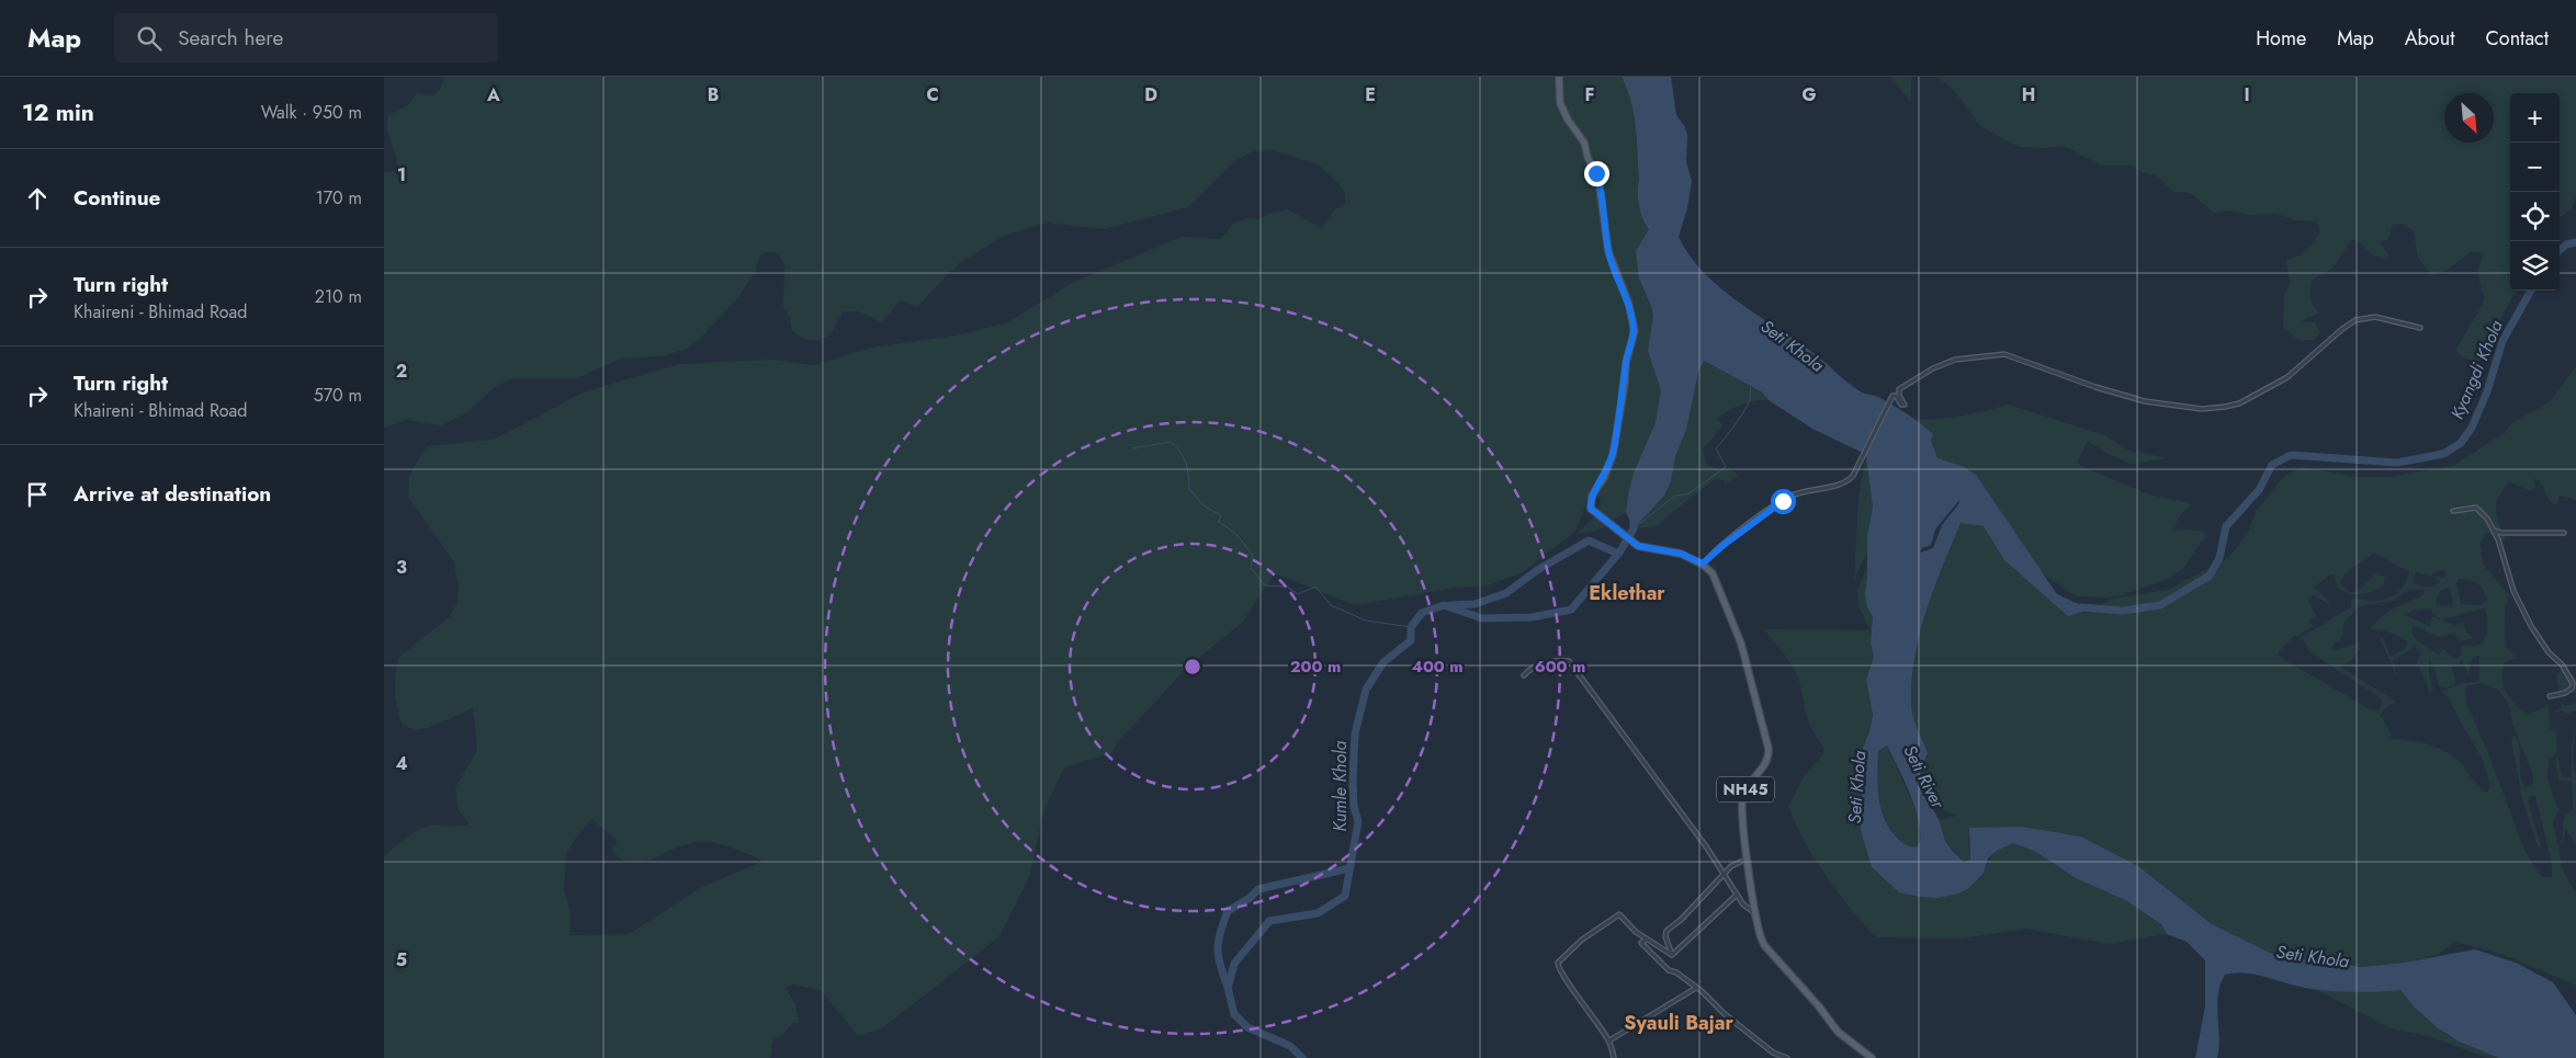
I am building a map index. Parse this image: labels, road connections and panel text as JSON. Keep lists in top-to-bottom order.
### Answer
{
  "streets": {
    "main road": ["NH45"]
  },
  "districts": ["Eklethar", "Syauli Bajar"],
  "water": [
    "Seti Khola",
    "Kyangdi Khola",
    "Seti River",
    "Kumle Khola"
  ],
  "north": "bottom right",
  "page": {
    "header": "Map",
    "search": "Search here",
    "nav": [
      "Home",
      "Map",
      "About",
      "Contact"
    ],
    "heading": ["12 min", "Walk · 950 m"],
    "map_buttons": ["+", "−"],
    "list": [
      ["Continue", "170 m"],
      ["Turn right", "Khaireni - Bhimad Road", "210 m"],
      ["Turn right", "Khaireni - Bhimad Road", "570 m"],
      "Arrive at destination"
    ]
  },
  "grid": {
    "columns": [
      "A",
      "B",
      "C",
      "D",
      "E",
      "F",
      "G",
      "H",
      "I"
    ],
    "rows": [
      "1",
      "2",
      "3",
      "4",
      "5"
    ]
  },
  "rings": ["200 m", "400 m", "600 m"]
}
